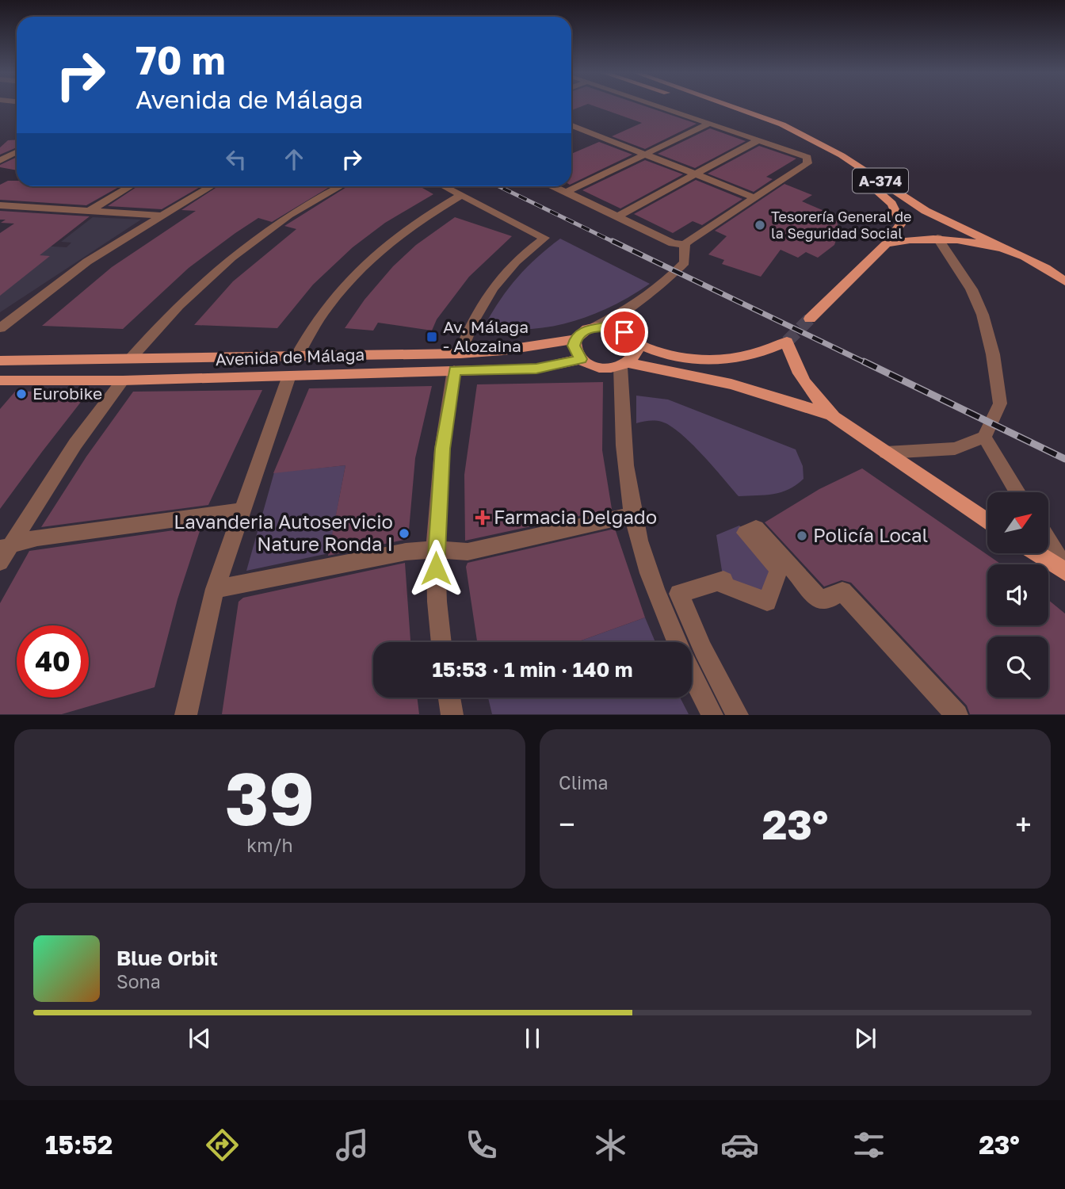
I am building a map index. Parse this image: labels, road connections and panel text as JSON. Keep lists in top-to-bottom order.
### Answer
{
  "streets": {
    "main road": ["A-374", "Avenida de Málaga"]
  },
  "places": {
    "other": [
      "Tesorería General de la Seguridad Social",
      "Eurobike",
      "Lavanderia Autoservicio Nature Ronda I",
      "Policía Local"
    ],
    "transit": ["Av. Málaga - Alozaina"],
    "health": ["Farmacia Delgado"]
  },
  "north": "top right",
  "page": {
    "turn": ["70 m", "Avenida de Málaga"],
    "limit": "40",
    "trip": "15:53 · 1 min · 140 m",
    "tile": [
      ["39", "km/h"],
      "Clima"
    ],
    "heat": ["−", "23°", "+"],
    "song": ["Blue Orbit", "Sona"],
    "tabs": ["15:52", "23°"]
  }
}
